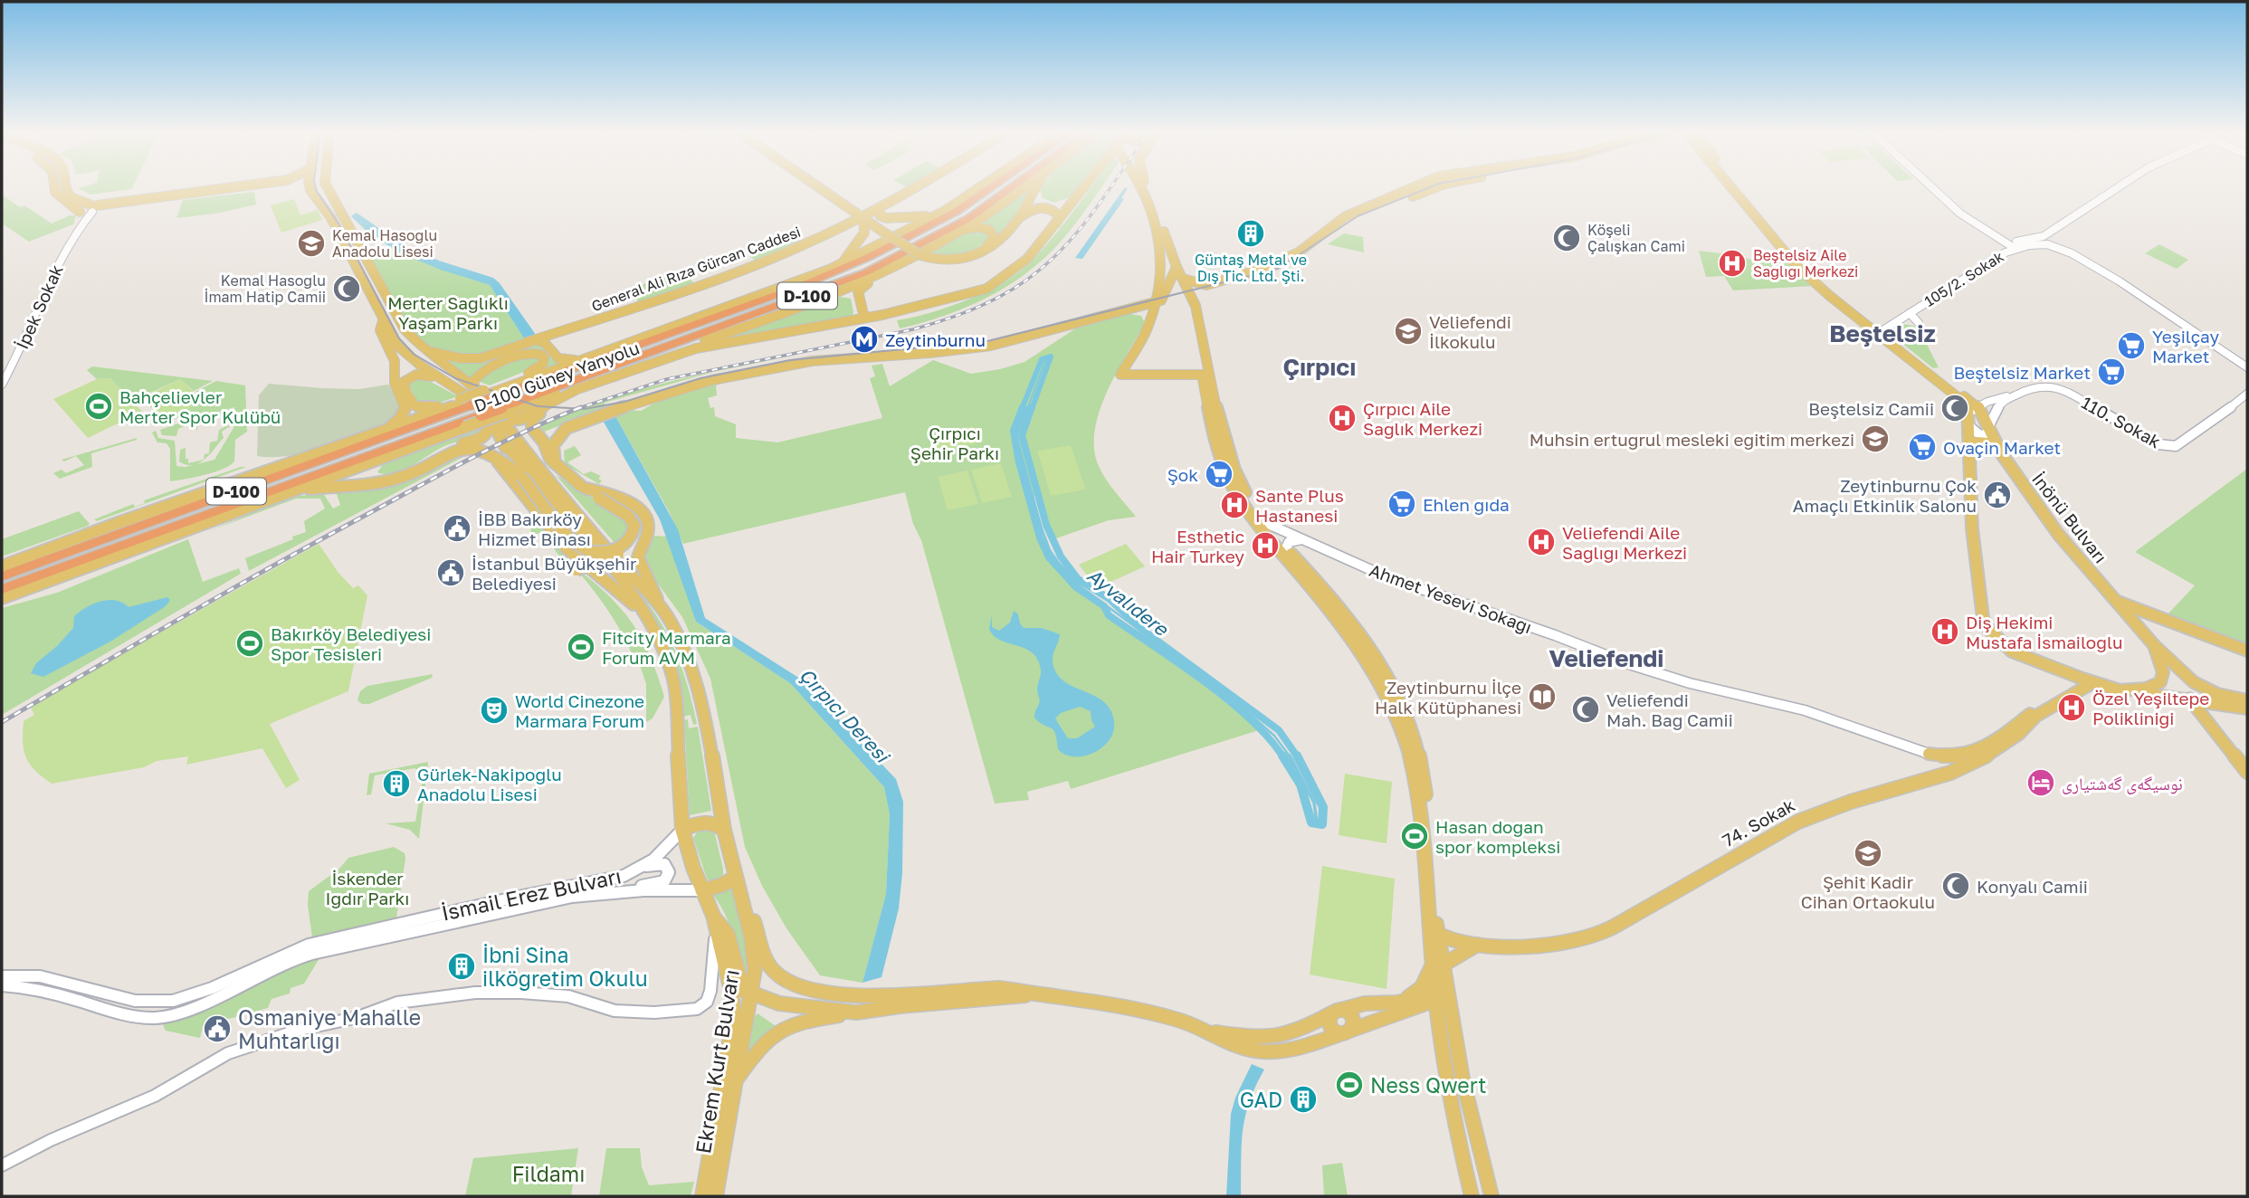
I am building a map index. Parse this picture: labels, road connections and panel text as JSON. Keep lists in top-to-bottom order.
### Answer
{
  "streets": {
    "highway": ["D-100"],
    "main road": [
      "General Ali Rıza Gürcan Caddesi",
      "D-100 Güney Yanyolu",
      "İnönü Bulvarı",
      "74. Sokak",
      "Ekrem Kurt Bulvarı"
    ],
    "street": [
      "105/2. Sokak",
      "İpek Sokak",
      "110. Sokak",
      "Ahmet Yesevi Sokağı",
      "İsmail Erez Bulvarı"
    ]
  },
  "crossings": [
    ["D-100", "D-100 Güney Yanyolu"]
  ],
  "districts": ["Beştelsiz", "Çırpıcı", "Veliefendi"],
  "water": ["Ayvalıdere", "Çırpıcı Deresi"],
  "parks": [
    "Merter Sağlıklı Yaşam Parkı",
    "Çırpıcı Şehir Parkı",
    "İskender Iğdır Parkı",
    "Fildamı"
  ],
  "places": {
    "building": [
      "Güntaş Metal ve Dış Tic. Ltd. Şti.",
      "Gürlek-Nakipoğlu Anadolu Lisesi",
      "İbni Sina ilköğretim Okulu",
      "GAD"
    ],
    "mosque": [
      "Köşeli Çalışkan Cami",
      "Kemal Hasoğlu İmam Hatip Camii",
      "Beştelsiz Camii",
      "Veliefendi Mah. Bağ Camii",
      "Konyalı Camii"
    ],
    "school or university": [
      "Kemal Hasoğlu Anadolu Lisesi",
      "Veliefendi İlkokulu",
      "Muhsin ertuğrul mesleki eğitim merkezi",
      "Şehit Kadir Cihan Ortaokulu"
    ],
    "hospital": [
      "Beştelsiz Aile Sağlığı Merkezi",
      "Çırpıcı Aile Sağlık Merkezi",
      "Sante Plus Hastanesi",
      "Veliefendi Aile Sağlığı Merkezi",
      "Esthetic Hair Turkey",
      "Diş Hekimi Mustafa İsmailoğlu",
      "Özel Yeşiltepe Polikliniği"
    ],
    "metro station": ["Zeytinburnu"],
    "supermarket": [
      "Yeşilçay Market",
      "Beştelsiz Market",
      "Ovaçin Market",
      "Şok",
      "Ehlen gıda"
    ],
    "sports": [
      "Bahçelievler Merter Spor Kulübü",
      "Bakırköy Belediyesi Spor Tesisleri",
      "Fitcity Marmara Forum AVM",
      "Hasan doğan spor kompleksi",
      "Ness Qwert"
    ],
    "public building": [
      "Zeytinburnu Çok Amaçlı Etkinlik Salonu",
      "İBB Bakırköy Hizmet Binası",
      "İstanbul Büyükşehir Belediyesi",
      "Osmaniye Mahalle Muhtarlığı"
    ],
    "library": ["Zeytinburnu İlçe Halk Kütüphanesi"],
    "theatre": ["World Cinezone Marmara Forum"],
    "hotel": ["نوسیگەی گەشتیاری"]
  }
}
